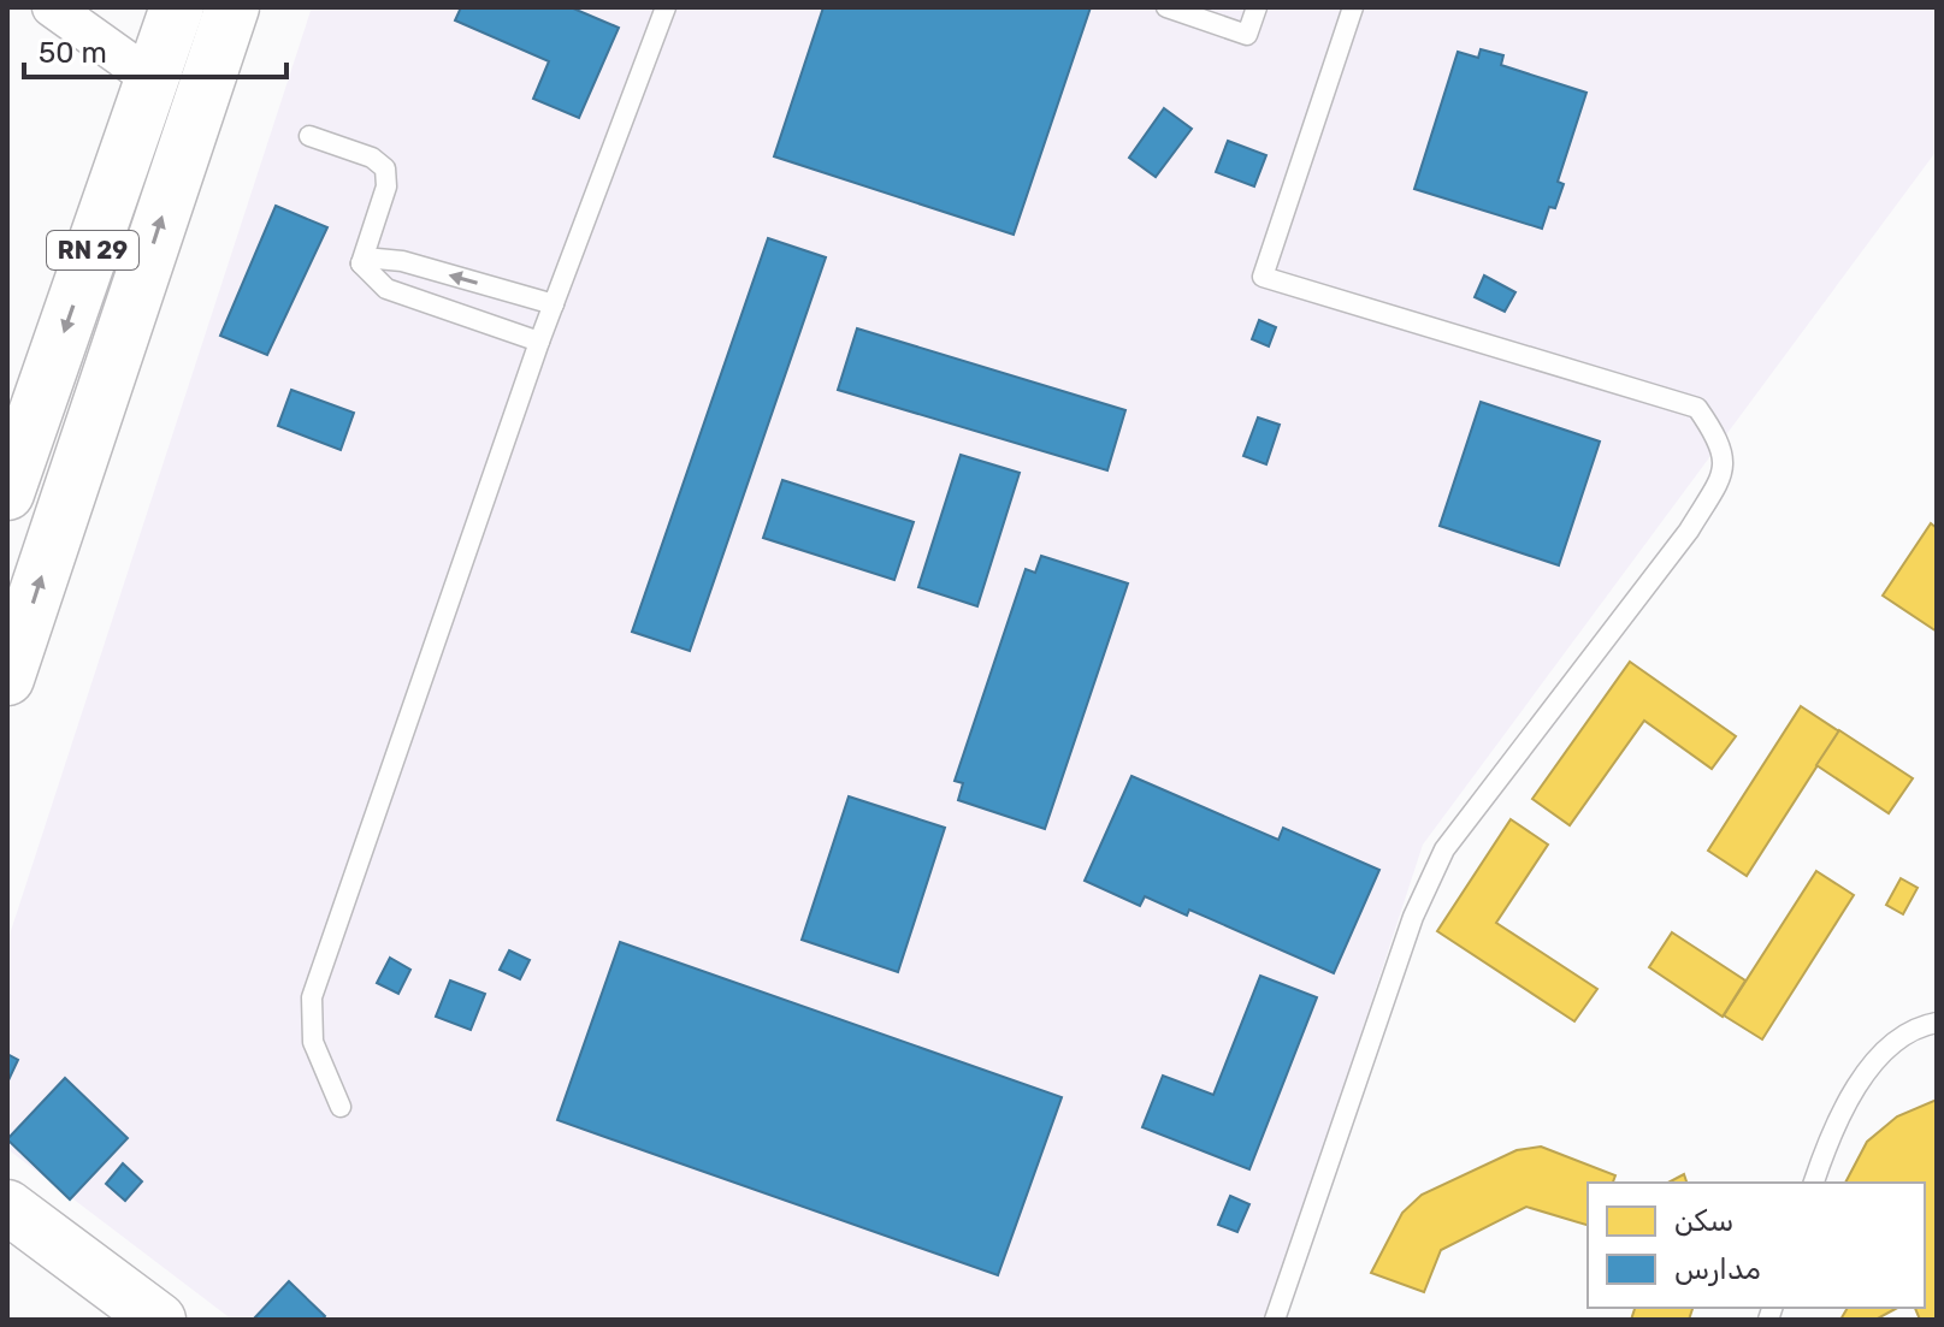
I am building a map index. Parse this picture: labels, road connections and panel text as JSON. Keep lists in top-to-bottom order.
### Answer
{
  "streets": {
    "main road": ["RN 29"]
  },
  "legend": ["سكن", "مدارس"],
  "scale_bar": "50 m"
}
